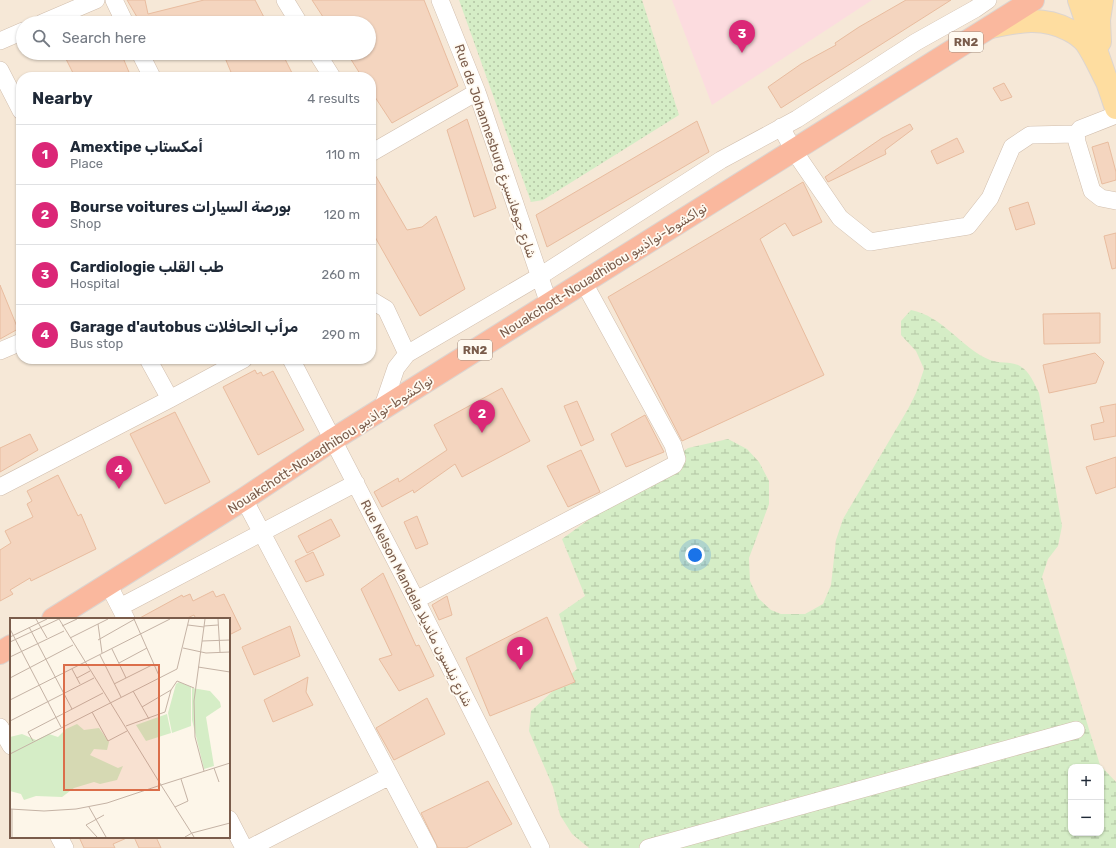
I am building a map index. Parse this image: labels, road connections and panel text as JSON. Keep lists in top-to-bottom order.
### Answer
{
  "streets": {
    "highway": ["RN2", "Nouakchott-Nouadhibou نواكشوط-نواذيبو"],
    "street": ["Rue de Johannesburg شارع جوهانسبرغ", "Rue Nelson Mandela شارع نيلسون مانديلا"]
  },
  "crossings": [
    ["Rue de Johannesburg شارع جوهانسبرغ", "Nouakchott-Nouadhibou نواكشوط-نواذيبو"],
    ["Nouakchott-Nouadhibou نواكشوط-نواذيبو", "Rue Nelson Mandela شارع نيلسون مانديلا"]
  ],
  "page": {
    "search": "Search here",
    "pins": [
      "3",
      "2",
      "4",
      "1"
    ],
    "heading": ["Nearby", "4 results"],
    "list": [
      {
        "mark": "1",
        "name": "Amextipe أمكستاب",
        "note": "Place",
        "value": "110 m"
      },
      {
        "mark": "2",
        "name": "Bourse voitures بورصة السيارات",
        "note": "Shop",
        "value": "120 m"
      },
      {
        "mark": "3",
        "name": "Cardiologie طب القلب",
        "note": "Hospital",
        "value": "260 m"
      },
      {
        "mark": "4",
        "name": "Garage d'autobus مرأب الحافلات",
        "note": "Bus stop",
        "value": "290 m"
      }
    ],
    "map_buttons": ["+", "−"]
  }
}
